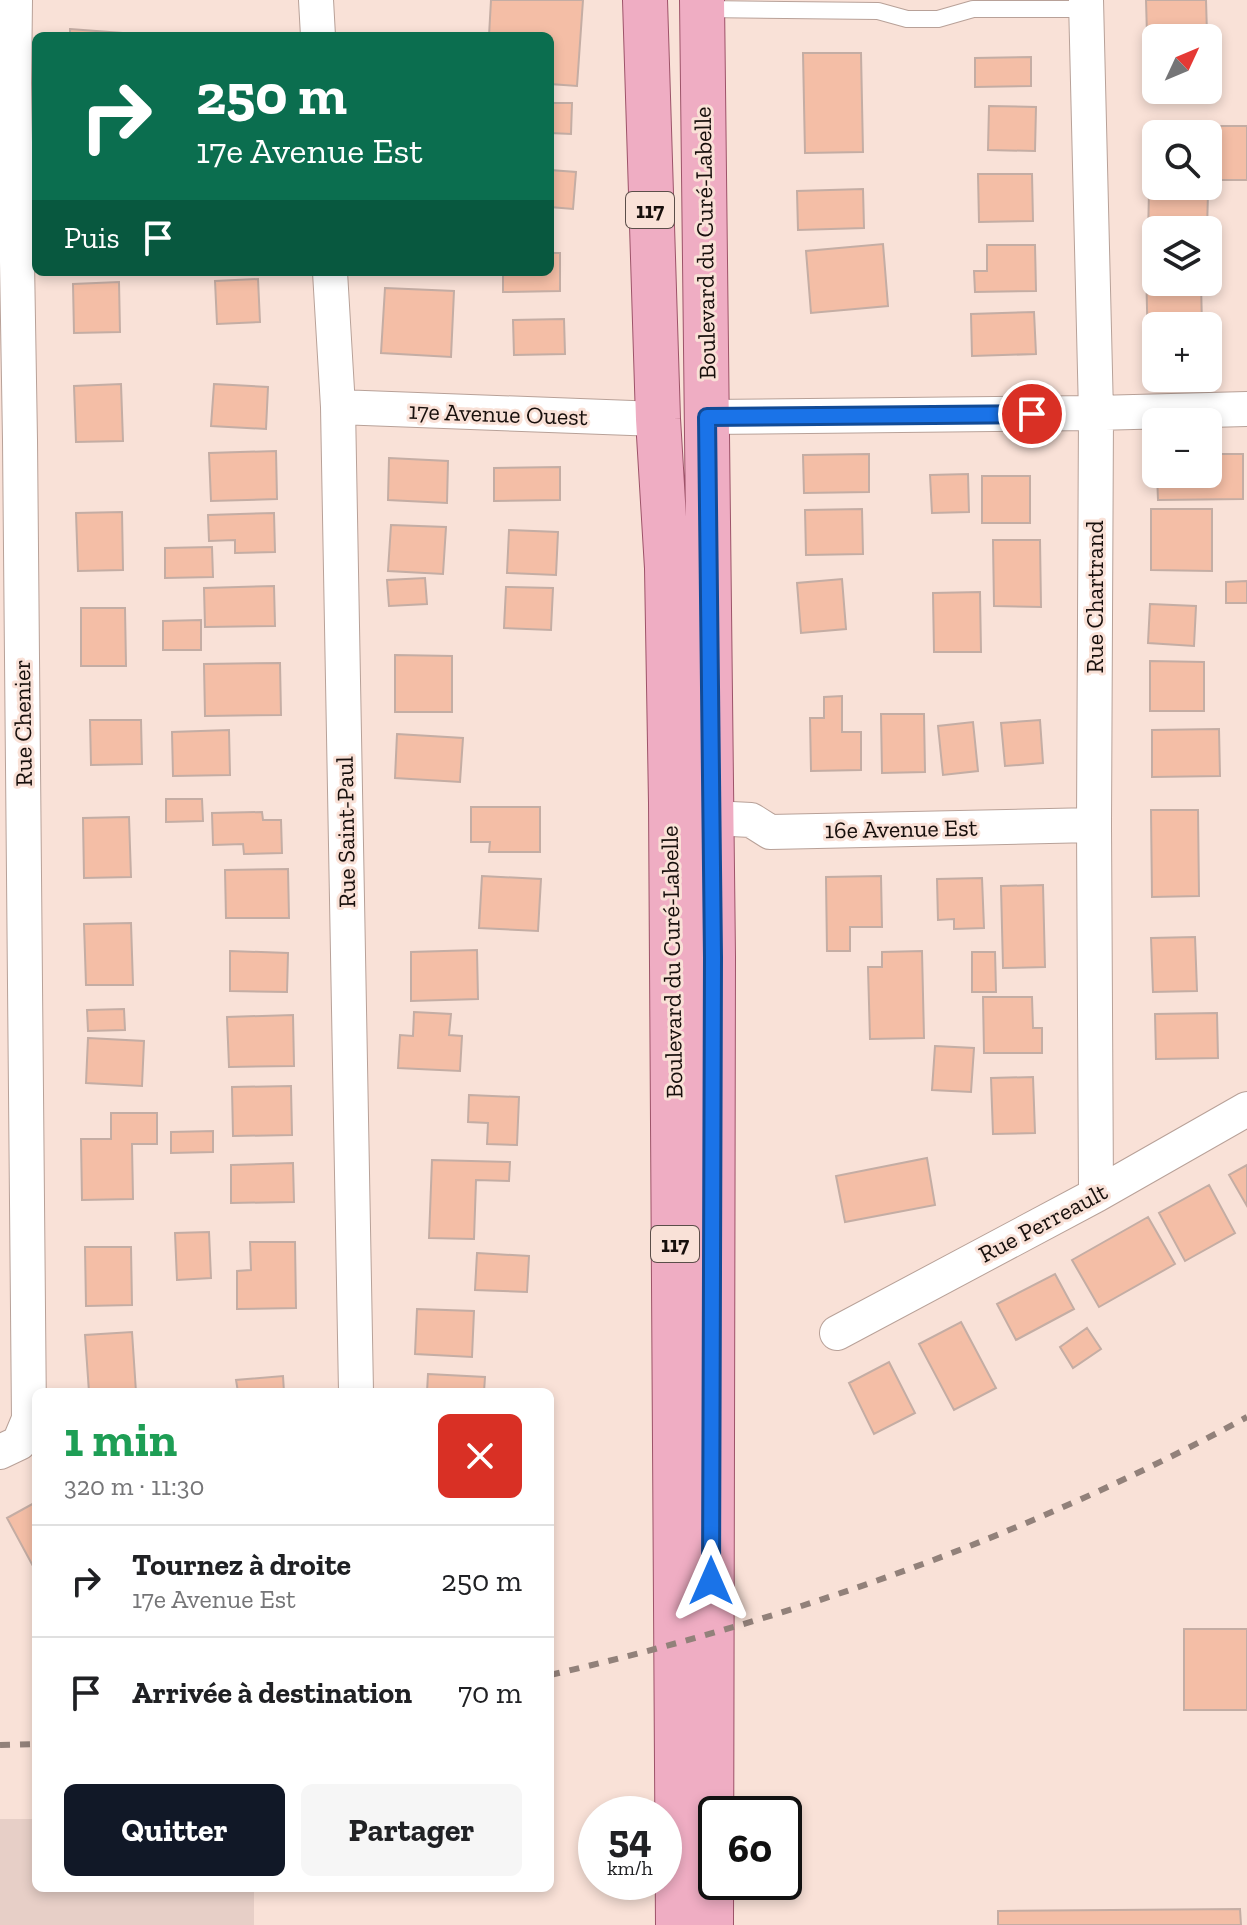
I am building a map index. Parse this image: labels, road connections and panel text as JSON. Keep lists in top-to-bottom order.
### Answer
{
  "streets": {
    "main road": ["117", "Boulevard du Curé-Labelle"],
    "street": [
      "17e Avenue Ouest",
      "Rue Chartrand",
      "Rue Chenier",
      "16e Avenue Est",
      "Rue Saint-Paul",
      "Rue Perreault"
    ]
  },
  "crossings": [
    ["Boulevard du Curé-Labelle", "17e Avenue Ouest"],
    ["Boulevard du Curé-Labelle", "16e Avenue Est"],
    ["17e Avenue Ouest", "Rue Saint-Paul"],
    ["Rue Chartrand", "16e Avenue Est"],
    ["Rue Chartrand", "Rue Perreault"]
  ],
  "north": "top right",
  "page": {
    "map_buttons": ["+", "−"],
    "turn": ["250 m", "17e Avenue Est"],
    "then": "Puis",
    "heading": ["1 min", "320 m · 11:30"],
    "list": [
      {
        "name": "Tournez à droite",
        "note": "17e Avenue Est",
        "value": "250 m"
      },
      {
        "name": "Arrivée à destination",
        "value": "70 m"
      }
    ],
    "buttons": ["Quitter", "Partager"],
    "speed": "54 km/h",
    "limit": "60"
  }
}
